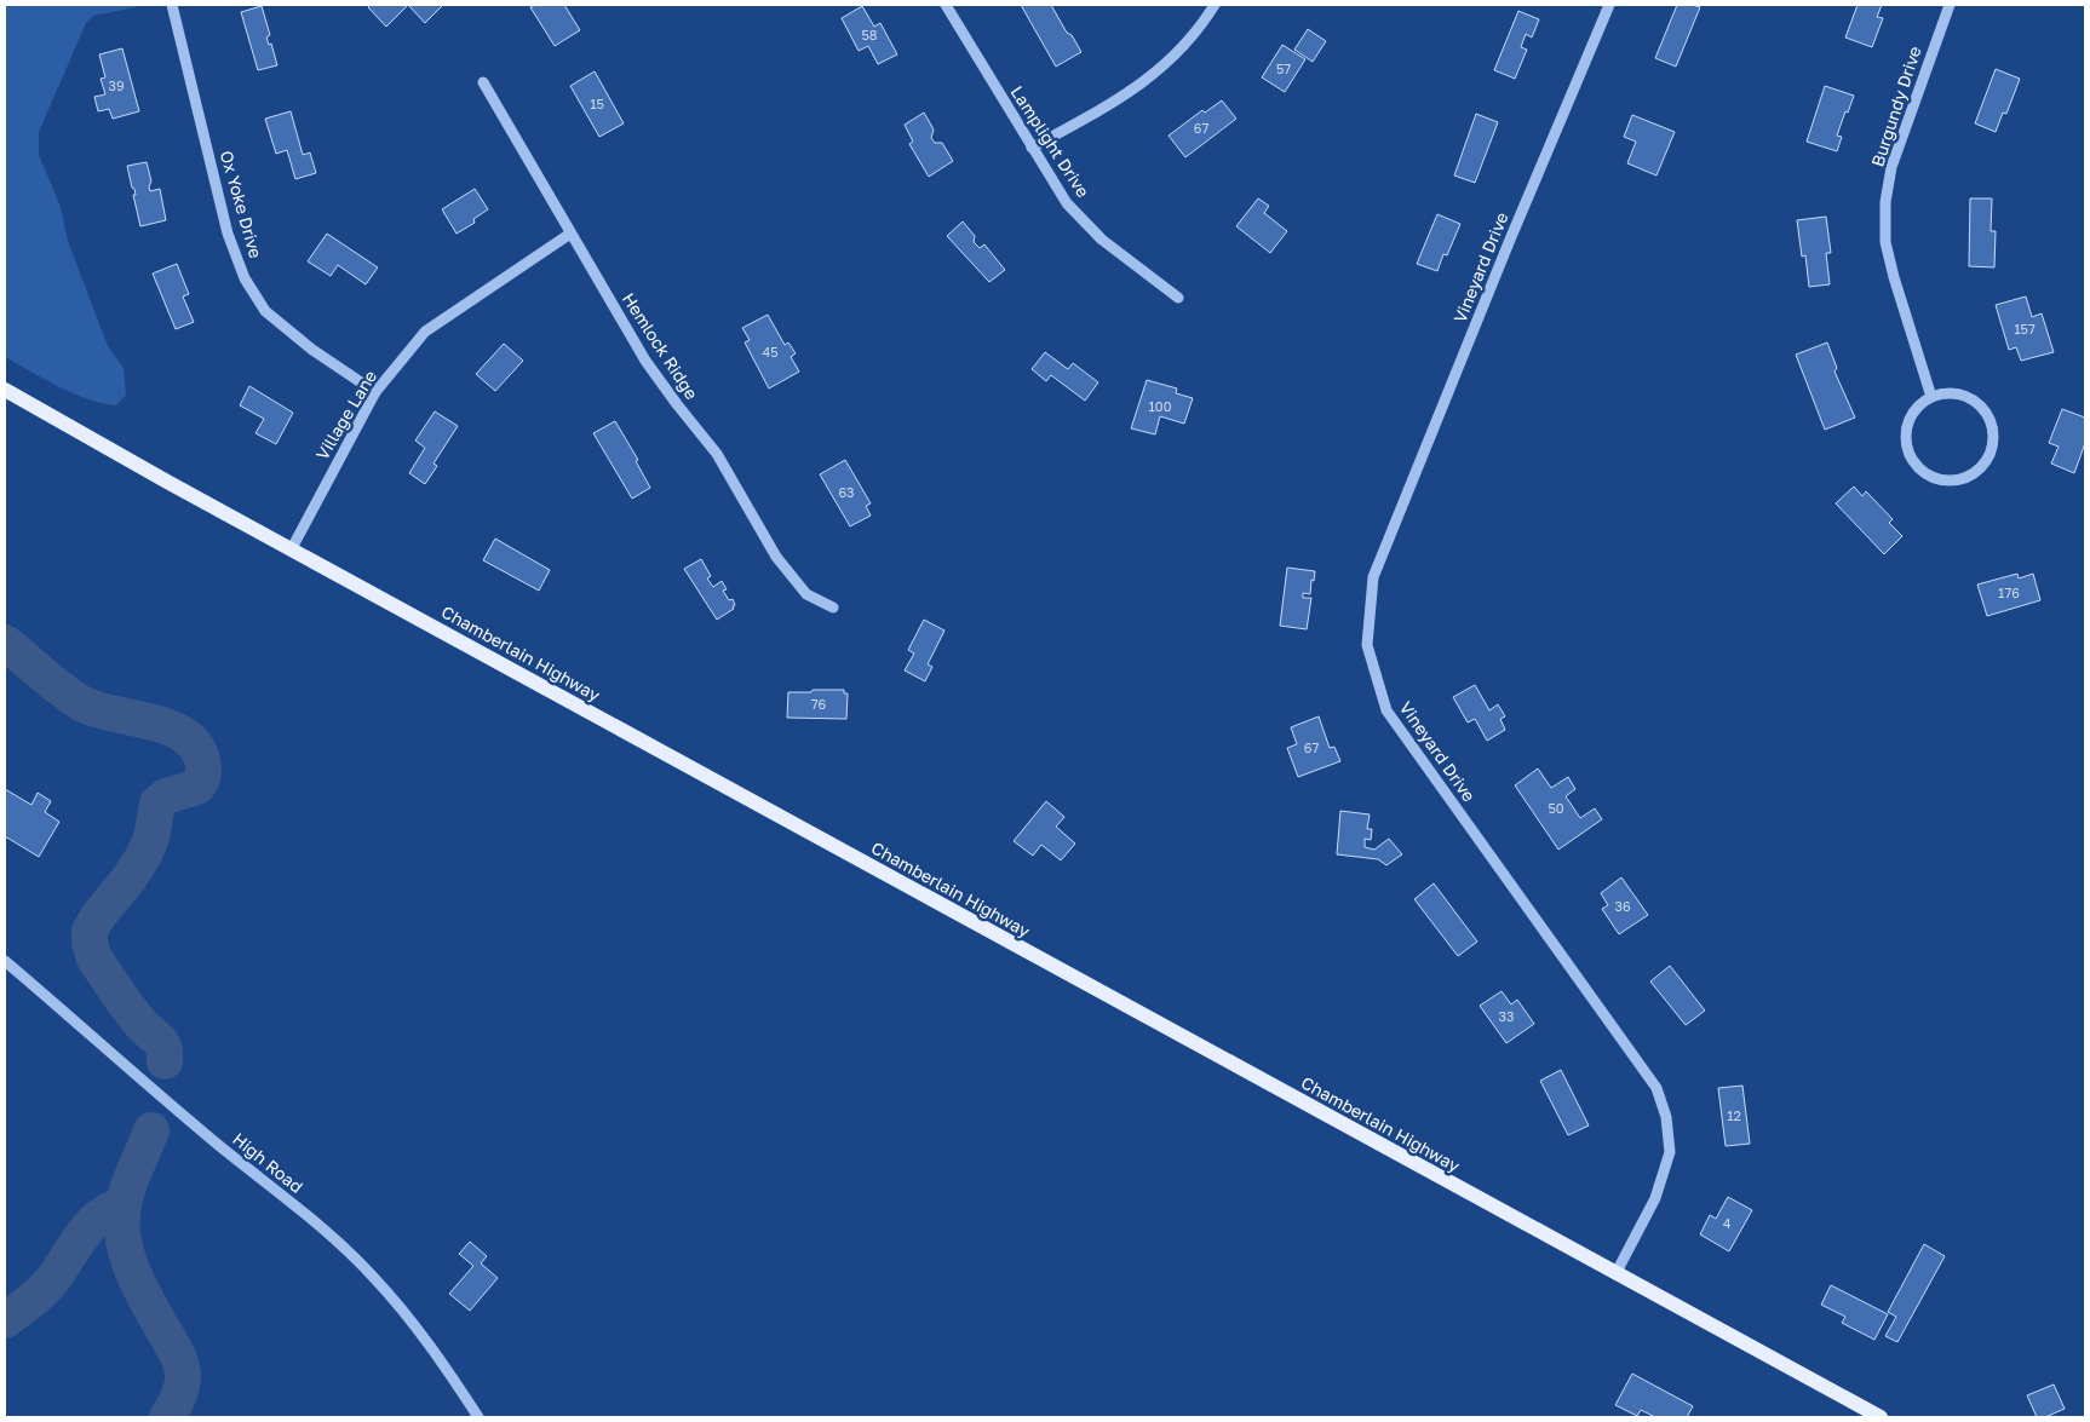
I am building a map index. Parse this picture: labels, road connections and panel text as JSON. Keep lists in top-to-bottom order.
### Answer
{
  "streets": {
    "main road": ["Chamberlain Highway"],
    "street": [
      "Burgundy Drive",
      "Lamplight Drive",
      "Ox Yoke Drive",
      "Vineyard Drive",
      "Hemlock Ridge",
      "Village Lane",
      "High Road"
    ]
  },
  "crossings": [
    ["Ox Yoke Drive", "Village Lane"],
    ["Vineyard Drive", "Chamberlain Highway"],
    ["Hemlock Ridge", "Village Lane"],
    ["Village Lane", "Chamberlain Highway"]
  ],
  "house_numbers": [
    "58",
    "57",
    "39",
    "15",
    "67",
    "157",
    "45",
    "100",
    "63",
    "176",
    "76",
    "67",
    "50",
    "36",
    "33",
    "12",
    "4"
  ]
}
